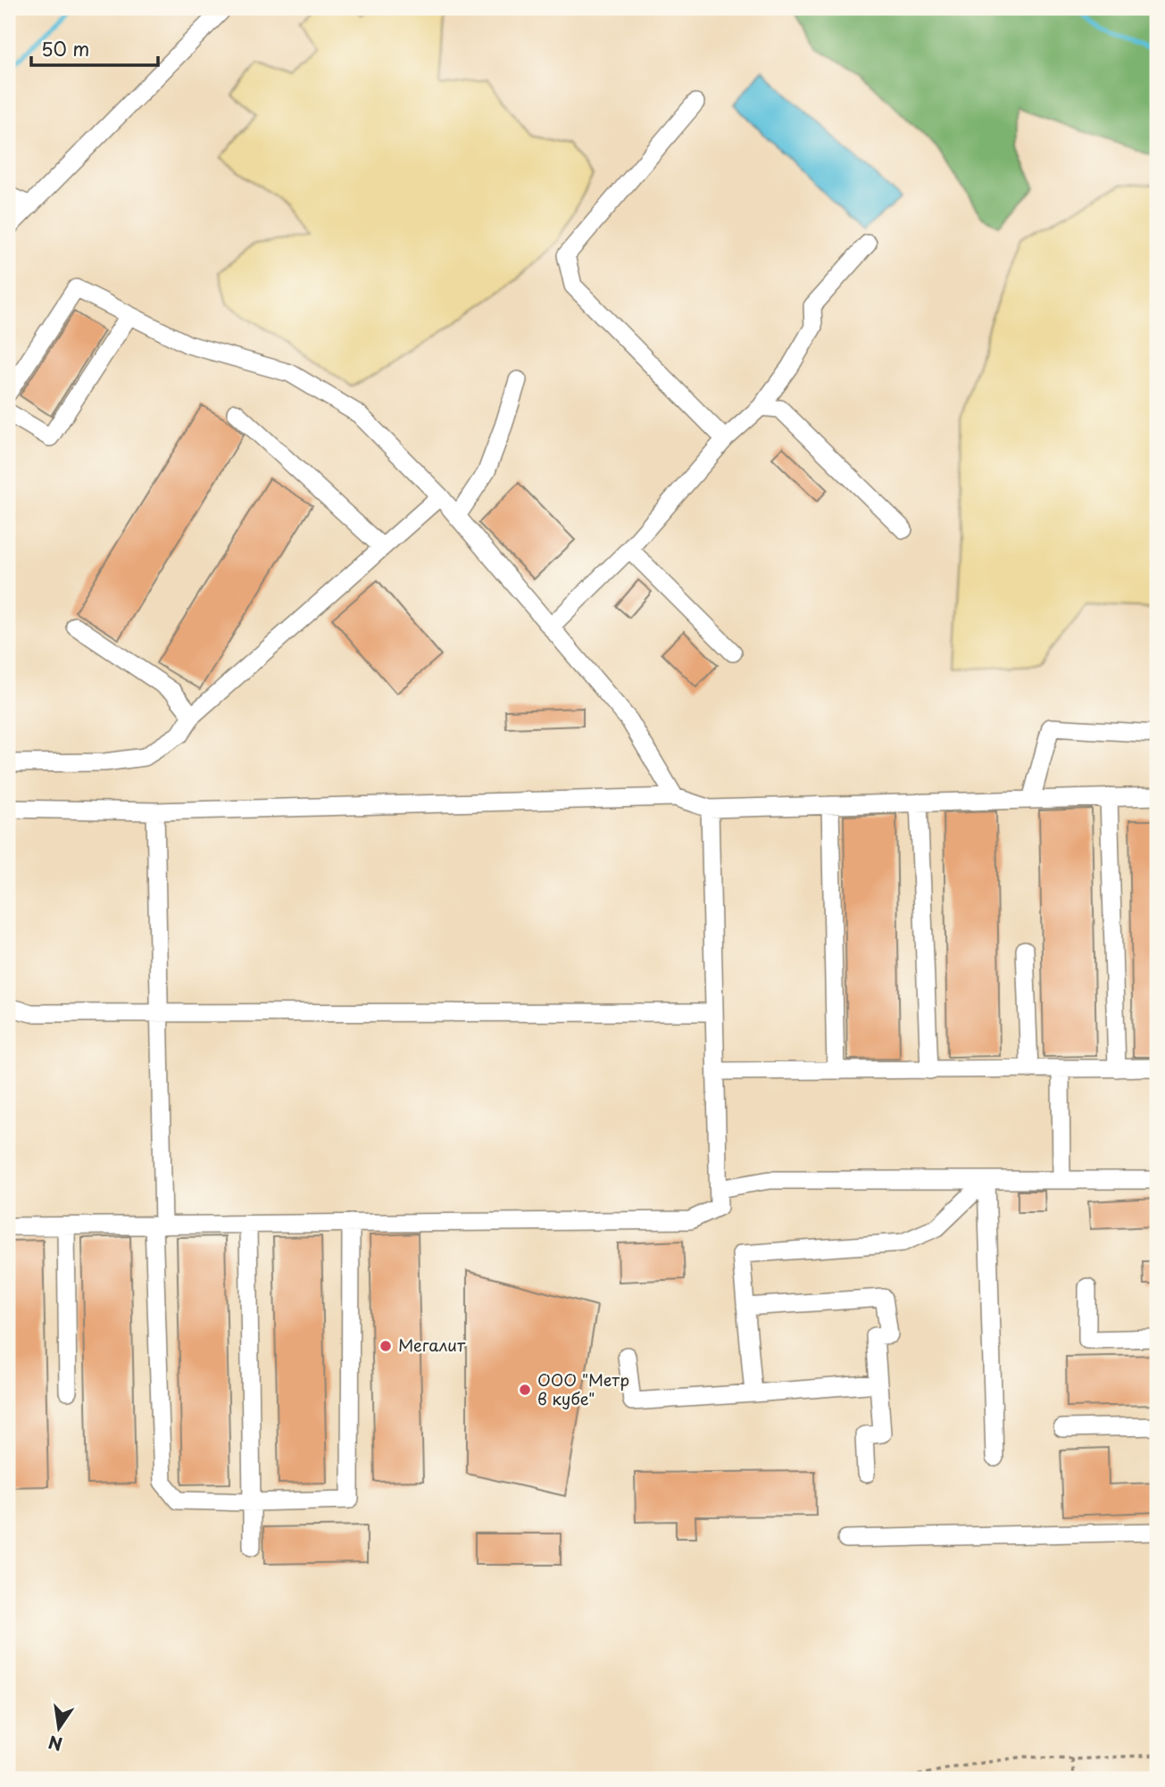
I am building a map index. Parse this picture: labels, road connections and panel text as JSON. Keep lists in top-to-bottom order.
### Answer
{
  "places": ["Мегалит", "ООО \"Метр в кубе\""],
  "scale_bar": "50 m",
  "north": "bottom"
}
